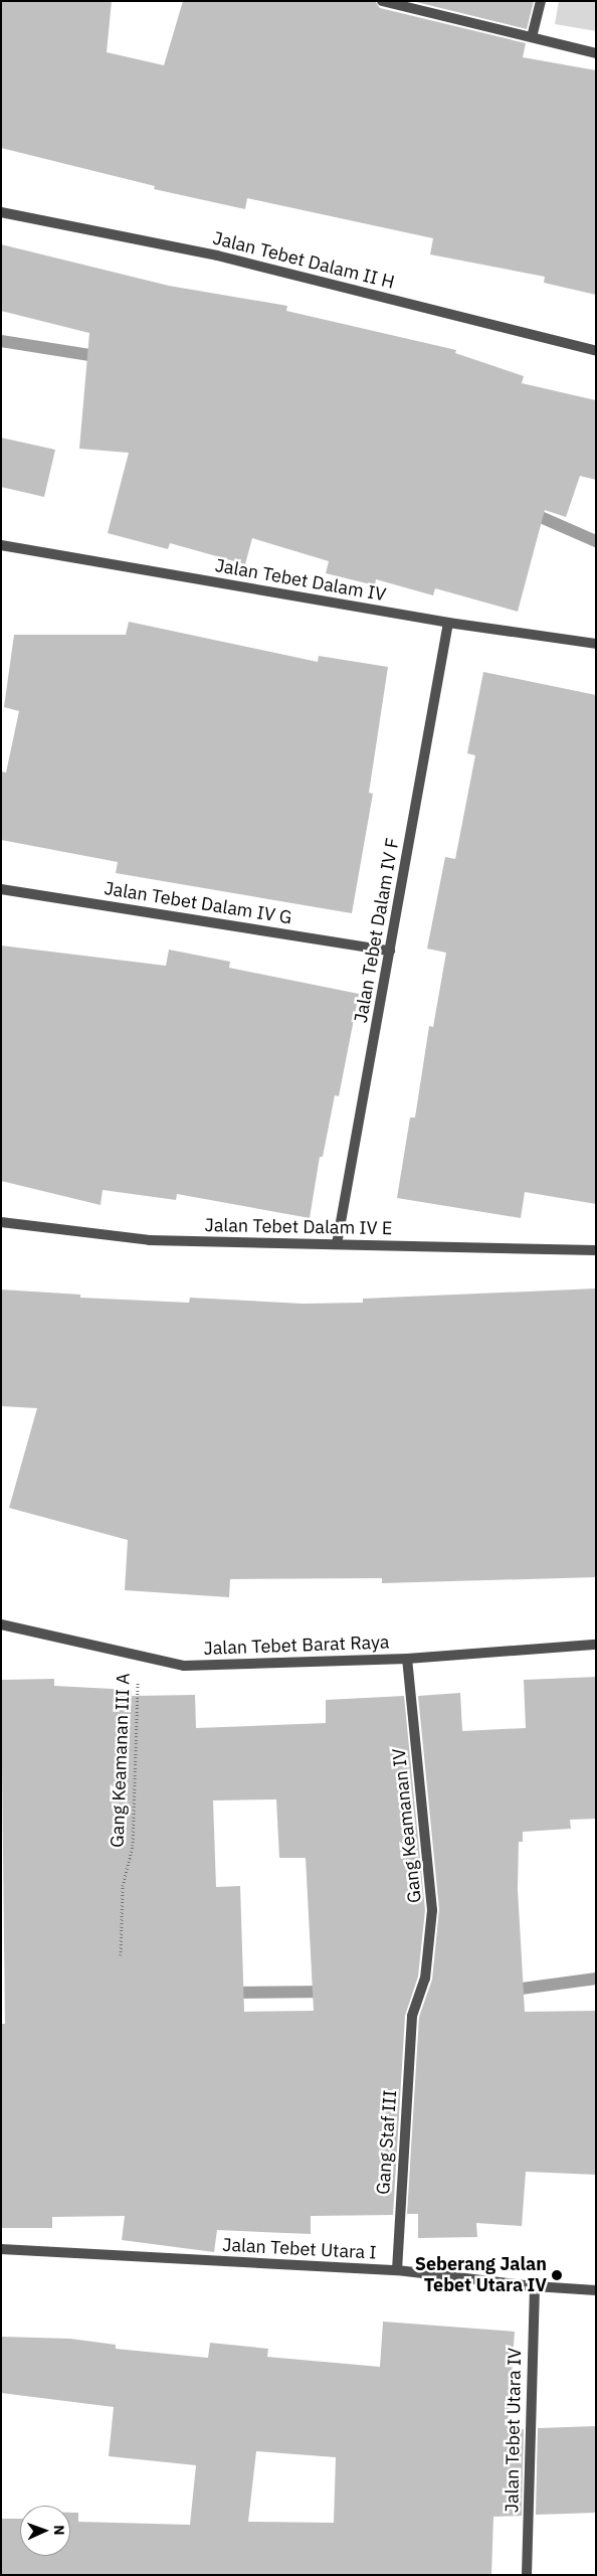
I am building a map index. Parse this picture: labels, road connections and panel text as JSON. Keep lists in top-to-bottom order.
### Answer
{
  "streets": {
    "street": [
      "Jalan Tebet Dalam II H",
      "Jalan Tebet Dalam IV",
      "Jalan Tebet Dalam IV G",
      "Jalan Tebet Dalam IV F",
      "Jalan Tebet Dalam IV E",
      "Jalan Tebet Barat Raya",
      "Gang Keamanan IV",
      "Gang Staf III",
      "Jalan Tebet Utara I",
      "Jalan Tebet Utara IV"
    ],
    "path": ["Gang Keamanan III A"]
  },
  "crossings": [
    ["Jalan Tebet Dalam IV", "Jalan Tebet Dalam IV F"],
    ["Jalan Tebet Dalam IV G", "Jalan Tebet Dalam IV F"],
    ["Jalan Tebet Dalam IV F", "Jalan Tebet Dalam IV E"],
    ["Jalan Tebet Barat Raya", "Gang Keamanan III A"],
    ["Jalan Tebet Barat Raya", "Gang Keamanan IV"],
    ["Gang Keamanan IV", "Gang Staf III"],
    ["Gang Staf III", "Jalan Tebet Utara I"],
    ["Jalan Tebet Utara I", "Jalan Tebet Utara IV"]
  ],
  "places": ["Seberang Jalan Tebet Utara IV"],
  "north": "right"
}
